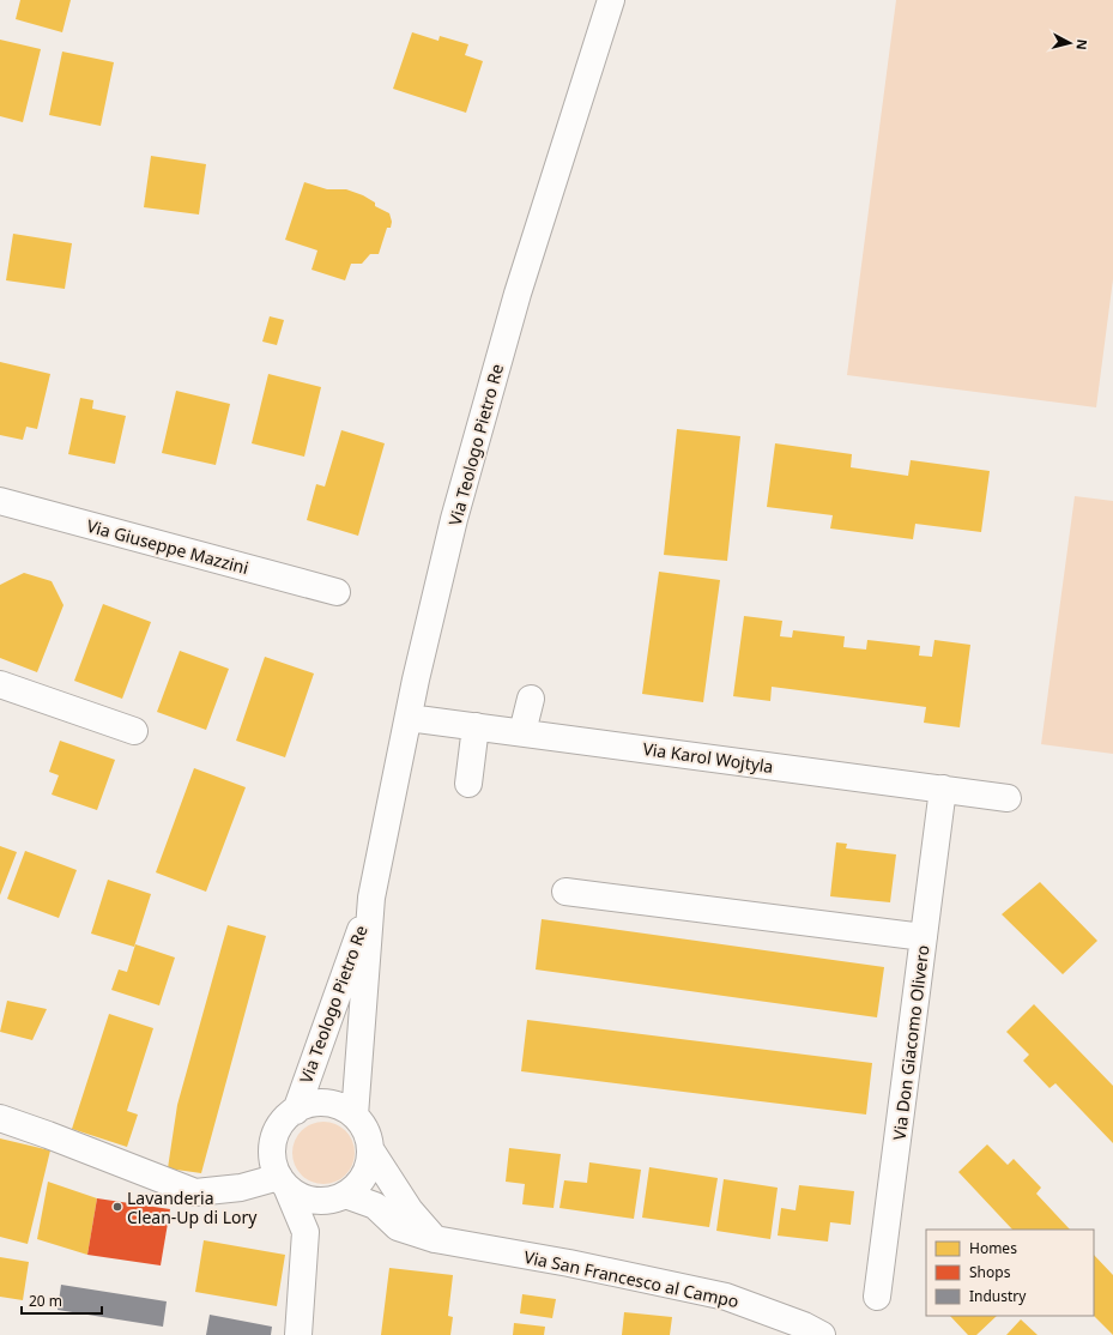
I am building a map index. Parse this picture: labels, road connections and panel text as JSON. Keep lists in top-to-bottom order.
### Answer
{
  "streets": {
    "street": [
      "Via Teologo Pietro Re",
      "Via Giuseppe Mazzini",
      "Via Karol Wojtyla",
      "Via Don Giacomo Olivero",
      "Via San Francesco al Campo"
    ]
  },
  "crossings": [
    ["Via Teologo Pietro Re", "Via Karol Wojtyla"],
    ["Via Teologo Pietro Re", "Via San Francesco al Campo"],
    ["Via Karol Wojtyla", "Via Don Giacomo Olivero"]
  ],
  "places": ["Lavanderia Clean-Up di Lory"],
  "legend": ["Homes", "Shops", "Industry"],
  "scale_bar": "20 m",
  "north": "right"
}
